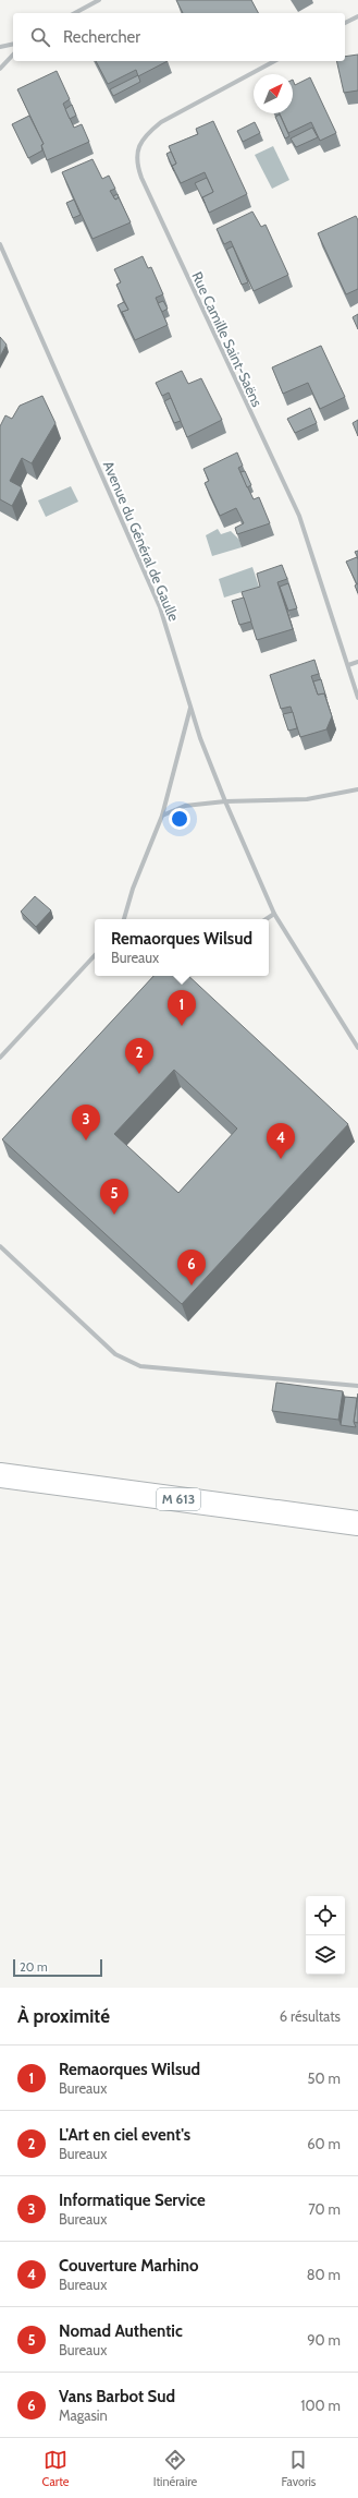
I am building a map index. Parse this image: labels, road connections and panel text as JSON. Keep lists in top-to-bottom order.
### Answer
{
  "streets": {
    "main road": ["M 613"],
    "street": ["Rue Camille Saint-Saëns", "Avenue du Général de Gaulle"]
  },
  "scale_bar": "20 m",
  "north": "top right",
  "page": {
    "search": "Rechercher",
    "popup": ["Remaorques Wilsud", "Bureaux"],
    "pins": [
      "1",
      "2",
      "3",
      "4",
      "5",
      "6"
    ],
    "scale": "20 m",
    "heading": ["À proximité", "6 résultats"],
    "list": [
      {
        "mark": "1",
        "name": "Remaorques Wilsud",
        "note": "Bureaux",
        "value": "50 m"
      },
      {
        "mark": "2",
        "name": "L'Art en ciel event's",
        "note": "Bureaux",
        "value": "60 m"
      },
      {
        "mark": "3",
        "name": "Informatique Service",
        "note": "Bureaux",
        "value": "70 m"
      },
      {
        "mark": "4",
        "name": "Couverture Marhino",
        "note": "Bureaux",
        "value": "80 m"
      },
      {
        "mark": "5",
        "name": "Nomad Authentic",
        "note": "Bureaux",
        "value": "90 m"
      },
      {
        "mark": "6",
        "name": "Vans Barbot Sud",
        "note": "Magasin",
        "value": "100 m"
      }
    ],
    "nav": ["Carte", "Itinéraire", "Favoris"]
  }
}
